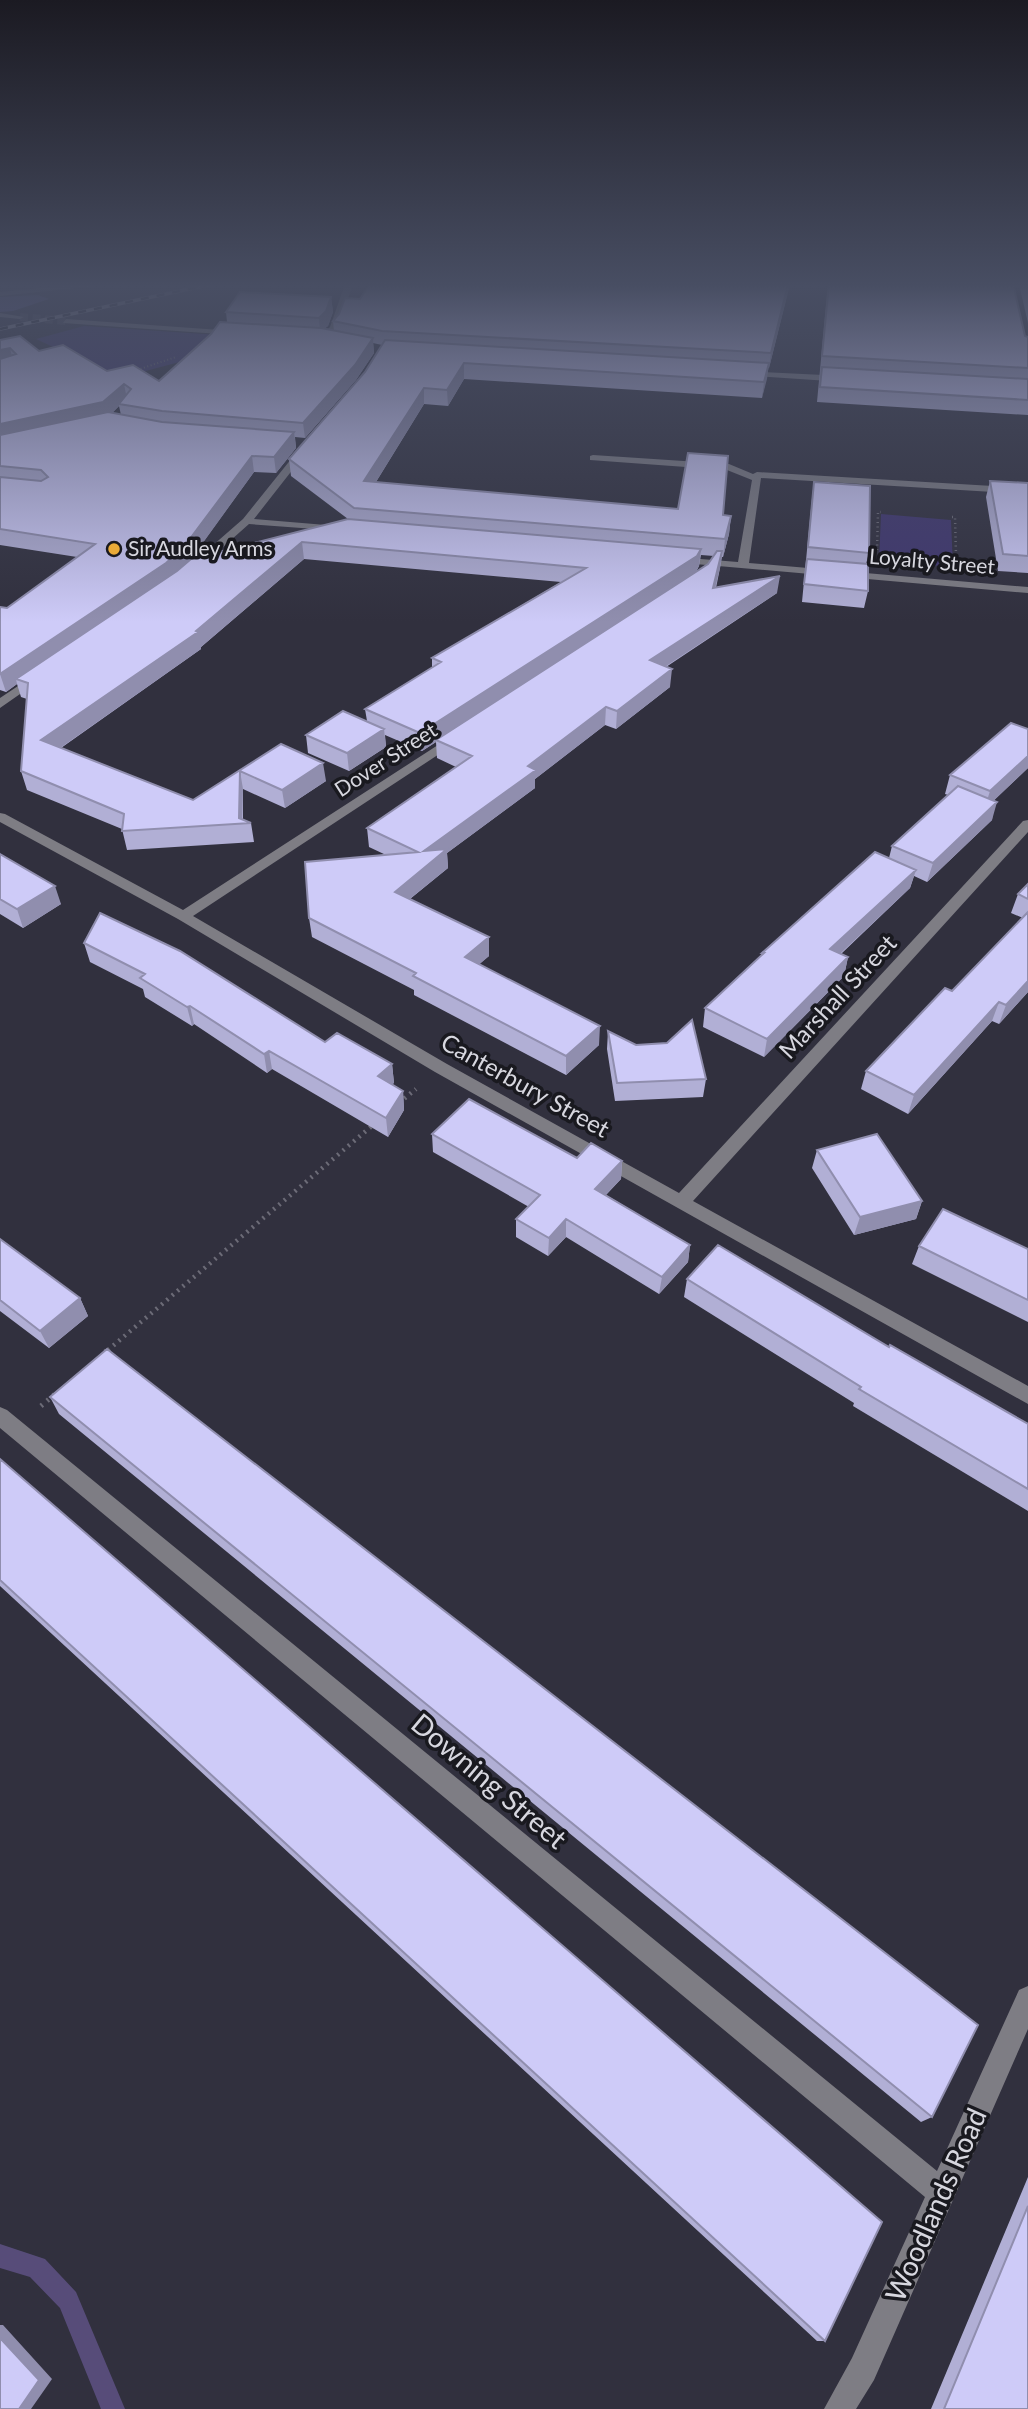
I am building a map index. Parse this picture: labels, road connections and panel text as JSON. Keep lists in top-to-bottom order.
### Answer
{
  "streets": {
    "street": [
      "Loyalty Street",
      "Dover Street",
      "Marshall Street",
      "Canterbury Street",
      "Downing Street",
      "Woodlands Road"
    ]
  },
  "crossings": [
    ["Dover Street", "Canterbury Street"],
    ["Marshall Street", "Canterbury Street"],
    ["Downing Street", "Woodlands Road"]
  ],
  "places": ["Sir Audley Arms"]
}
